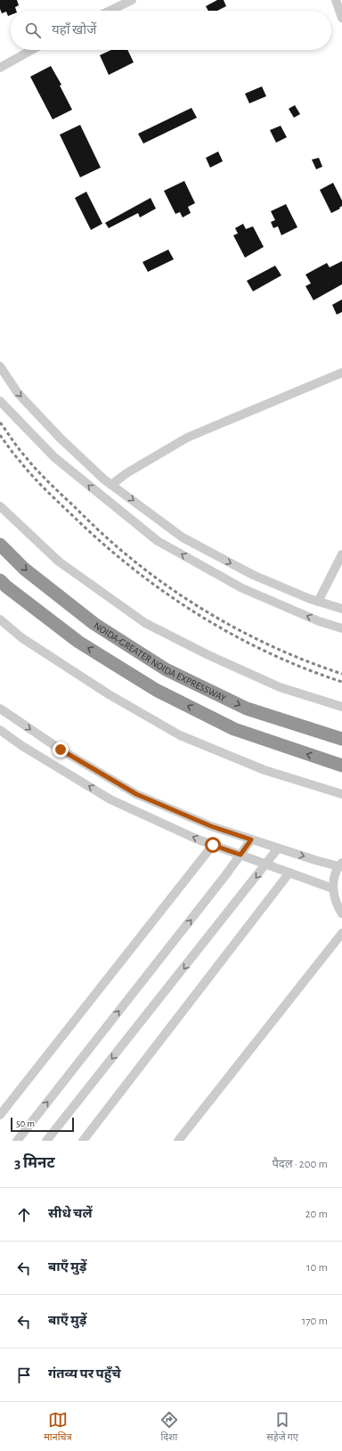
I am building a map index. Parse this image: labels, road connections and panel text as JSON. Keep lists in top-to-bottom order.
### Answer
{
  "streets": {
    "highway": ["NOIDA-GREATER NOIDA EXPRESSWAY"]
  },
  "scale_bar": "50 m",
  "page": {
    "search": "यहाँ खोजें",
    "scale": "50 m",
    "heading": ["3 मिनट", "पैदल · 200 m"],
    "list": [
      ["सीधे चलें", "20 m"],
      ["बाएँ मुड़ें", "10 m"],
      ["बाएँ मुड़ें", "170 m"],
      "गंतव्य पर पहुँचे"
    ],
    "nav": ["मानचित्र", "दिशा", "सहेजे गए"]
  }
}
